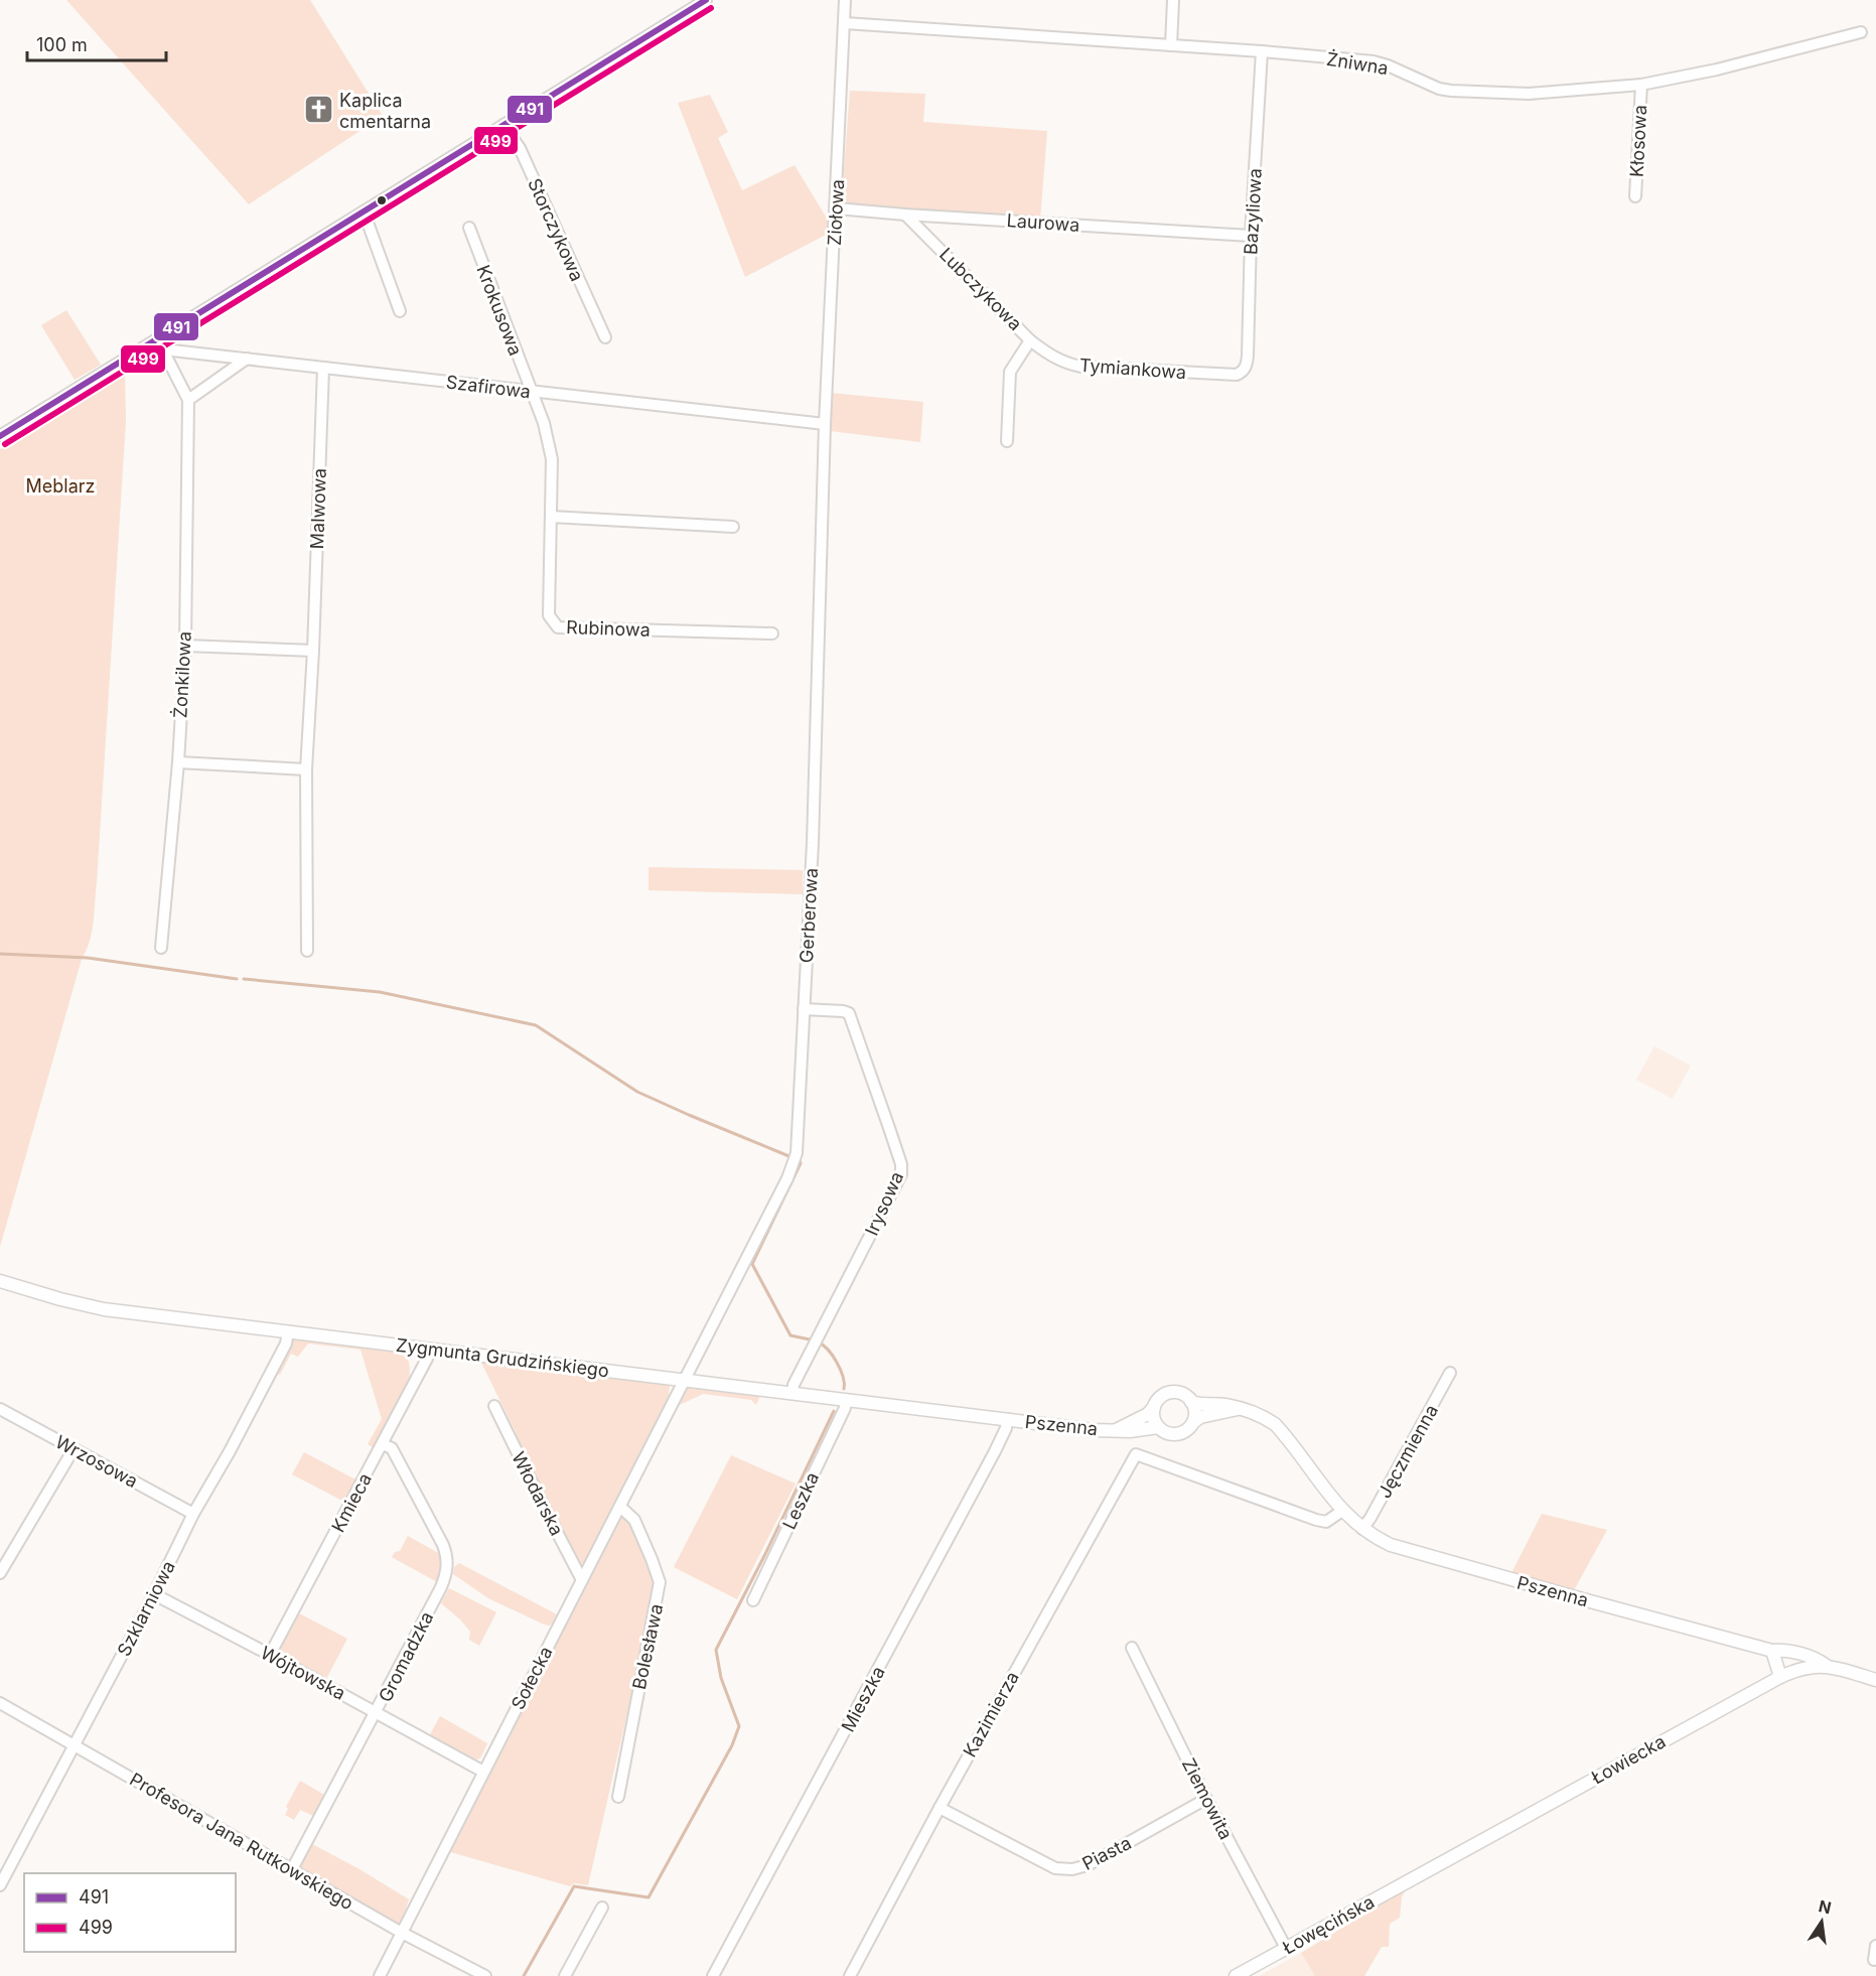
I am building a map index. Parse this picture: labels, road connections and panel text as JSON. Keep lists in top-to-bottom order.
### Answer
{
  "streets": {
    "street": [
      "Żniwna",
      "Kłosowa",
      "Bazyliowa",
      "Ziołowa",
      "Laurowa",
      "Storczykowa",
      "Lubczykowa",
      "Krokusowa",
      "Tymiankowa",
      "Szafirowa",
      "Malwowa",
      "Rubinowa",
      "Żonkilowa",
      "Gerberowa",
      "Irysowa",
      "Zygmunta Grudzińskiego",
      "Pszenna",
      "Jęczmienna",
      "Wrzosowa",
      "Włodarska",
      "Leszka",
      "Kmieca",
      "Szklarniowa",
      "Bolesława",
      "Gromadzka",
      "Wójtowska",
      "Sołecka",
      "Mieszka",
      "Kazimierza",
      "Łowiecka",
      "Ziemowita",
      "Profesora Jana Rutkowskiego",
      "Piasta",
      "Łowęcińska"
    ]
  },
  "crossings": [
    ["Żniwna", "Kłosowa"],
    ["Żniwna", "Bazyliowa"],
    ["Żniwna", "Ziołowa"],
    ["Bazyliowa", "Laurowa"],
    ["Bazyliowa", "Tymiankowa"],
    ["Ziołowa", "Laurowa"],
    ["Ziołowa", "Szafirowa"],
    ["Ziołowa", "Gerberowa"],
    ["Laurowa", "Lubczykowa"],
    ["Lubczykowa", "Tymiankowa"],
    ["Krokusowa", "Szafirowa"],
    ["Krokusowa", "Rubinowa"],
    ["Szafirowa", "Malwowa"],
    ["Szafirowa", "Rubinowa"],
    ["Szafirowa", "Żonkilowa"],
    ["Szafirowa", "Gerberowa"],
    ["Gerberowa", "Irysowa"],
    ["Gerberowa", "Zygmunta Grudzińskiego"],
    ["Gerberowa", "Sołecka"],
    ["Irysowa", "Zygmunta Grudzińskiego"],
    ["Zygmunta Grudzińskiego", "Pszenna"],
    ["Zygmunta Grudzińskiego", "Leszka"],
    ["Zygmunta Grudzińskiego", "Kmieca"],
    ["Zygmunta Grudzińskiego", "Szklarniowa"],
    ["Zygmunta Grudzińskiego", "Sołecka"],
    ["Zygmunta Grudzińskiego", "Mieszka"],
    ["Pszenna", "Jęczmienna"],
    ["Pszenna", "Mieszka"],
    ["Pszenna", "Kazimierza"],
    ["Pszenna", "Łowiecka"],
    ["Wrzosowa", "Szklarniowa"],
    ["Włodarska", "Sołecka"],
    ["Kmieca", "Gromadzka"],
    ["Kmieca", "Wójtowska"],
    ["Szklarniowa", "Wójtowska"],
    ["Szklarniowa", "Profesora Jana Rutkowskiego"],
    ["Bolesława", "Sołecka"],
    ["Gromadzka", "Wójtowska"],
    ["Gromadzka", "Profesora Jana Rutkowskiego"],
    ["Wójtowska", "Sołecka"],
    ["Sołecka", "Profesora Jana Rutkowskiego"],
    ["Kazimierza", "Piasta"],
    ["Łowiecka", "Łowęcińska"],
    ["Ziemowita", "Piasta"],
    ["Ziemowita", "Łowęcińska"]
  ],
  "parks": ["Meblarz"],
  "places": {
    "church": ["Kaplica cmentarna"]
  },
  "lines": ["transit line 491", "transit line 499"],
  "legend": ["491", "499"],
  "scale_bar": "100 m",
  "north": "top"
}
